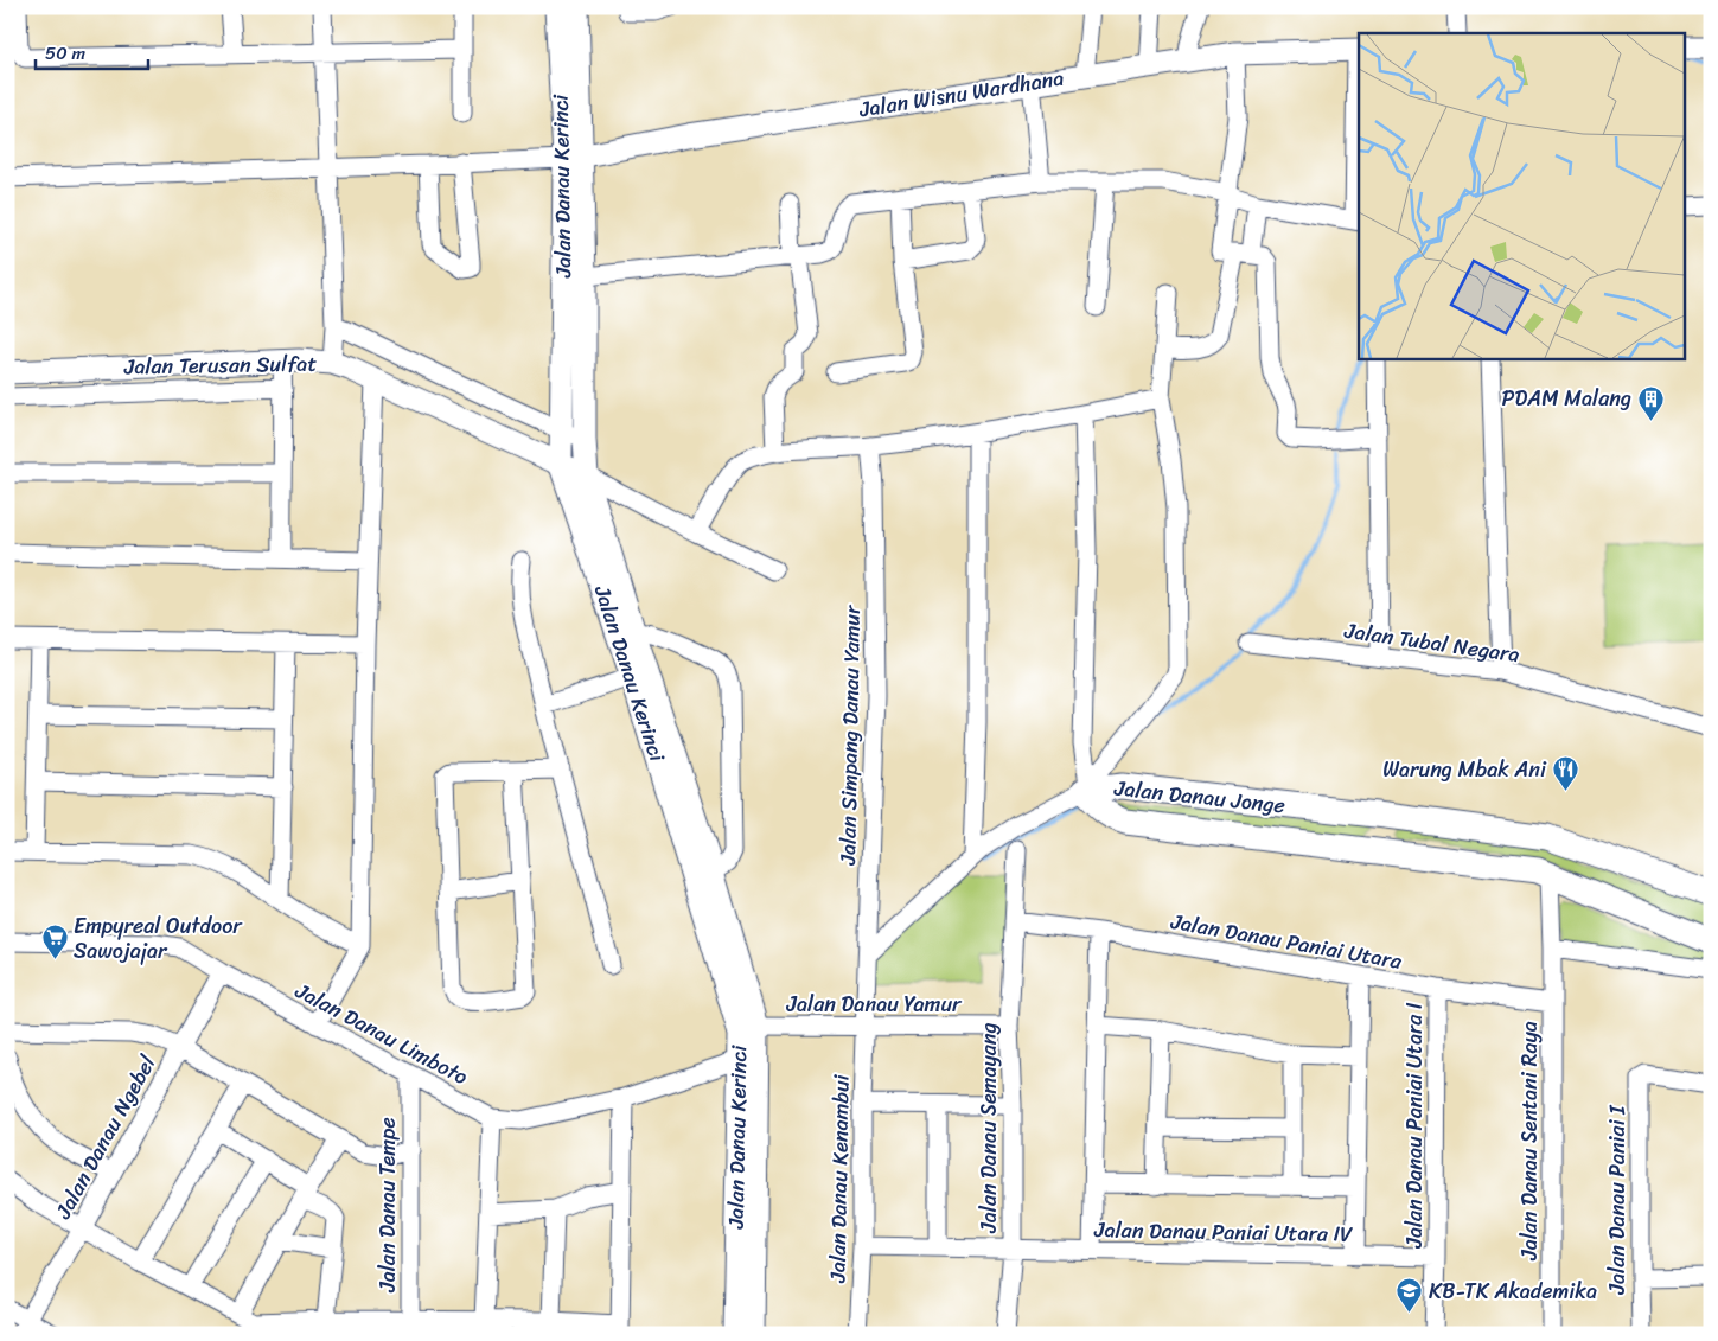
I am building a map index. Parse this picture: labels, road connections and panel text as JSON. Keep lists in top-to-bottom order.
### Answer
{
  "streets": {
    "main road": ["Jalan Danau Jonge"],
    "street": [
      "Jalan Wisnu Wardhana",
      "Jalan Danau Kerinci",
      "Jalan Terusan Sulfat",
      "Jalan Tubal Negara",
      "Jalan Simpang Danau Yamur",
      "Jalan Danau Paniai Utara",
      "Jalan Danau Yamur",
      "Jalan Danau Limboto",
      "Jalan Danau Paniai Utara I",
      "Jalan Danau Semayang",
      "Jalan Danau Ngebel",
      "Jalan Danau Sentani Raya",
      "Jalan Danau Kenambui",
      "Jalan Danau Paniai I",
      "Jalan Danau Tempe",
      "Jalan Danau Paniai Utara IV"
    ]
  },
  "crossings": [
    ["Jalan Wisnu Wardhana", "Jalan Danau Kerinci"],
    ["Jalan Danau Kerinci", "Jalan Terusan Sulfat"],
    ["Jalan Danau Kerinci", "Jalan Danau Yamur"],
    ["Jalan Danau Kerinci", "Jalan Danau Limboto"],
    ["Jalan Simpang Danau Yamur", "Jalan Danau Yamur"],
    ["Jalan Simpang Danau Yamur", "Jalan Danau Kenambui"],
    ["Jalan Danau Jonge", "Jalan Danau Sentani Raya"],
    ["Jalan Danau Paniai Utara", "Jalan Danau Paniai Utara I"],
    ["Jalan Danau Paniai Utara", "Jalan Danau Semayang"],
    ["Jalan Danau Paniai Utara", "Jalan Danau Sentani Raya"],
    ["Jalan Danau Yamur", "Jalan Danau Semayang"],
    ["Jalan Danau Yamur", "Jalan Danau Kenambui"],
    ["Jalan Danau Limboto", "Jalan Danau Ngebel"],
    ["Jalan Danau Limboto", "Jalan Danau Tempe"],
    ["Jalan Danau Paniai Utara I", "Jalan Danau Paniai Utara IV"],
    ["Jalan Danau Semayang", "Jalan Danau Paniai Utara IV"],
    ["Jalan Danau Kenambui", "Jalan Danau Paniai Utara IV"]
  ],
  "places": {
    "building": ["PDAM Malang"],
    "restaurant": ["Warung Mbak Ani"],
    "supermarket": ["Empyreal Outdoor Sawojajar"],
    "school or university": ["KB-TK Akademika"]
  },
  "scale_bar": "50 m"
}
